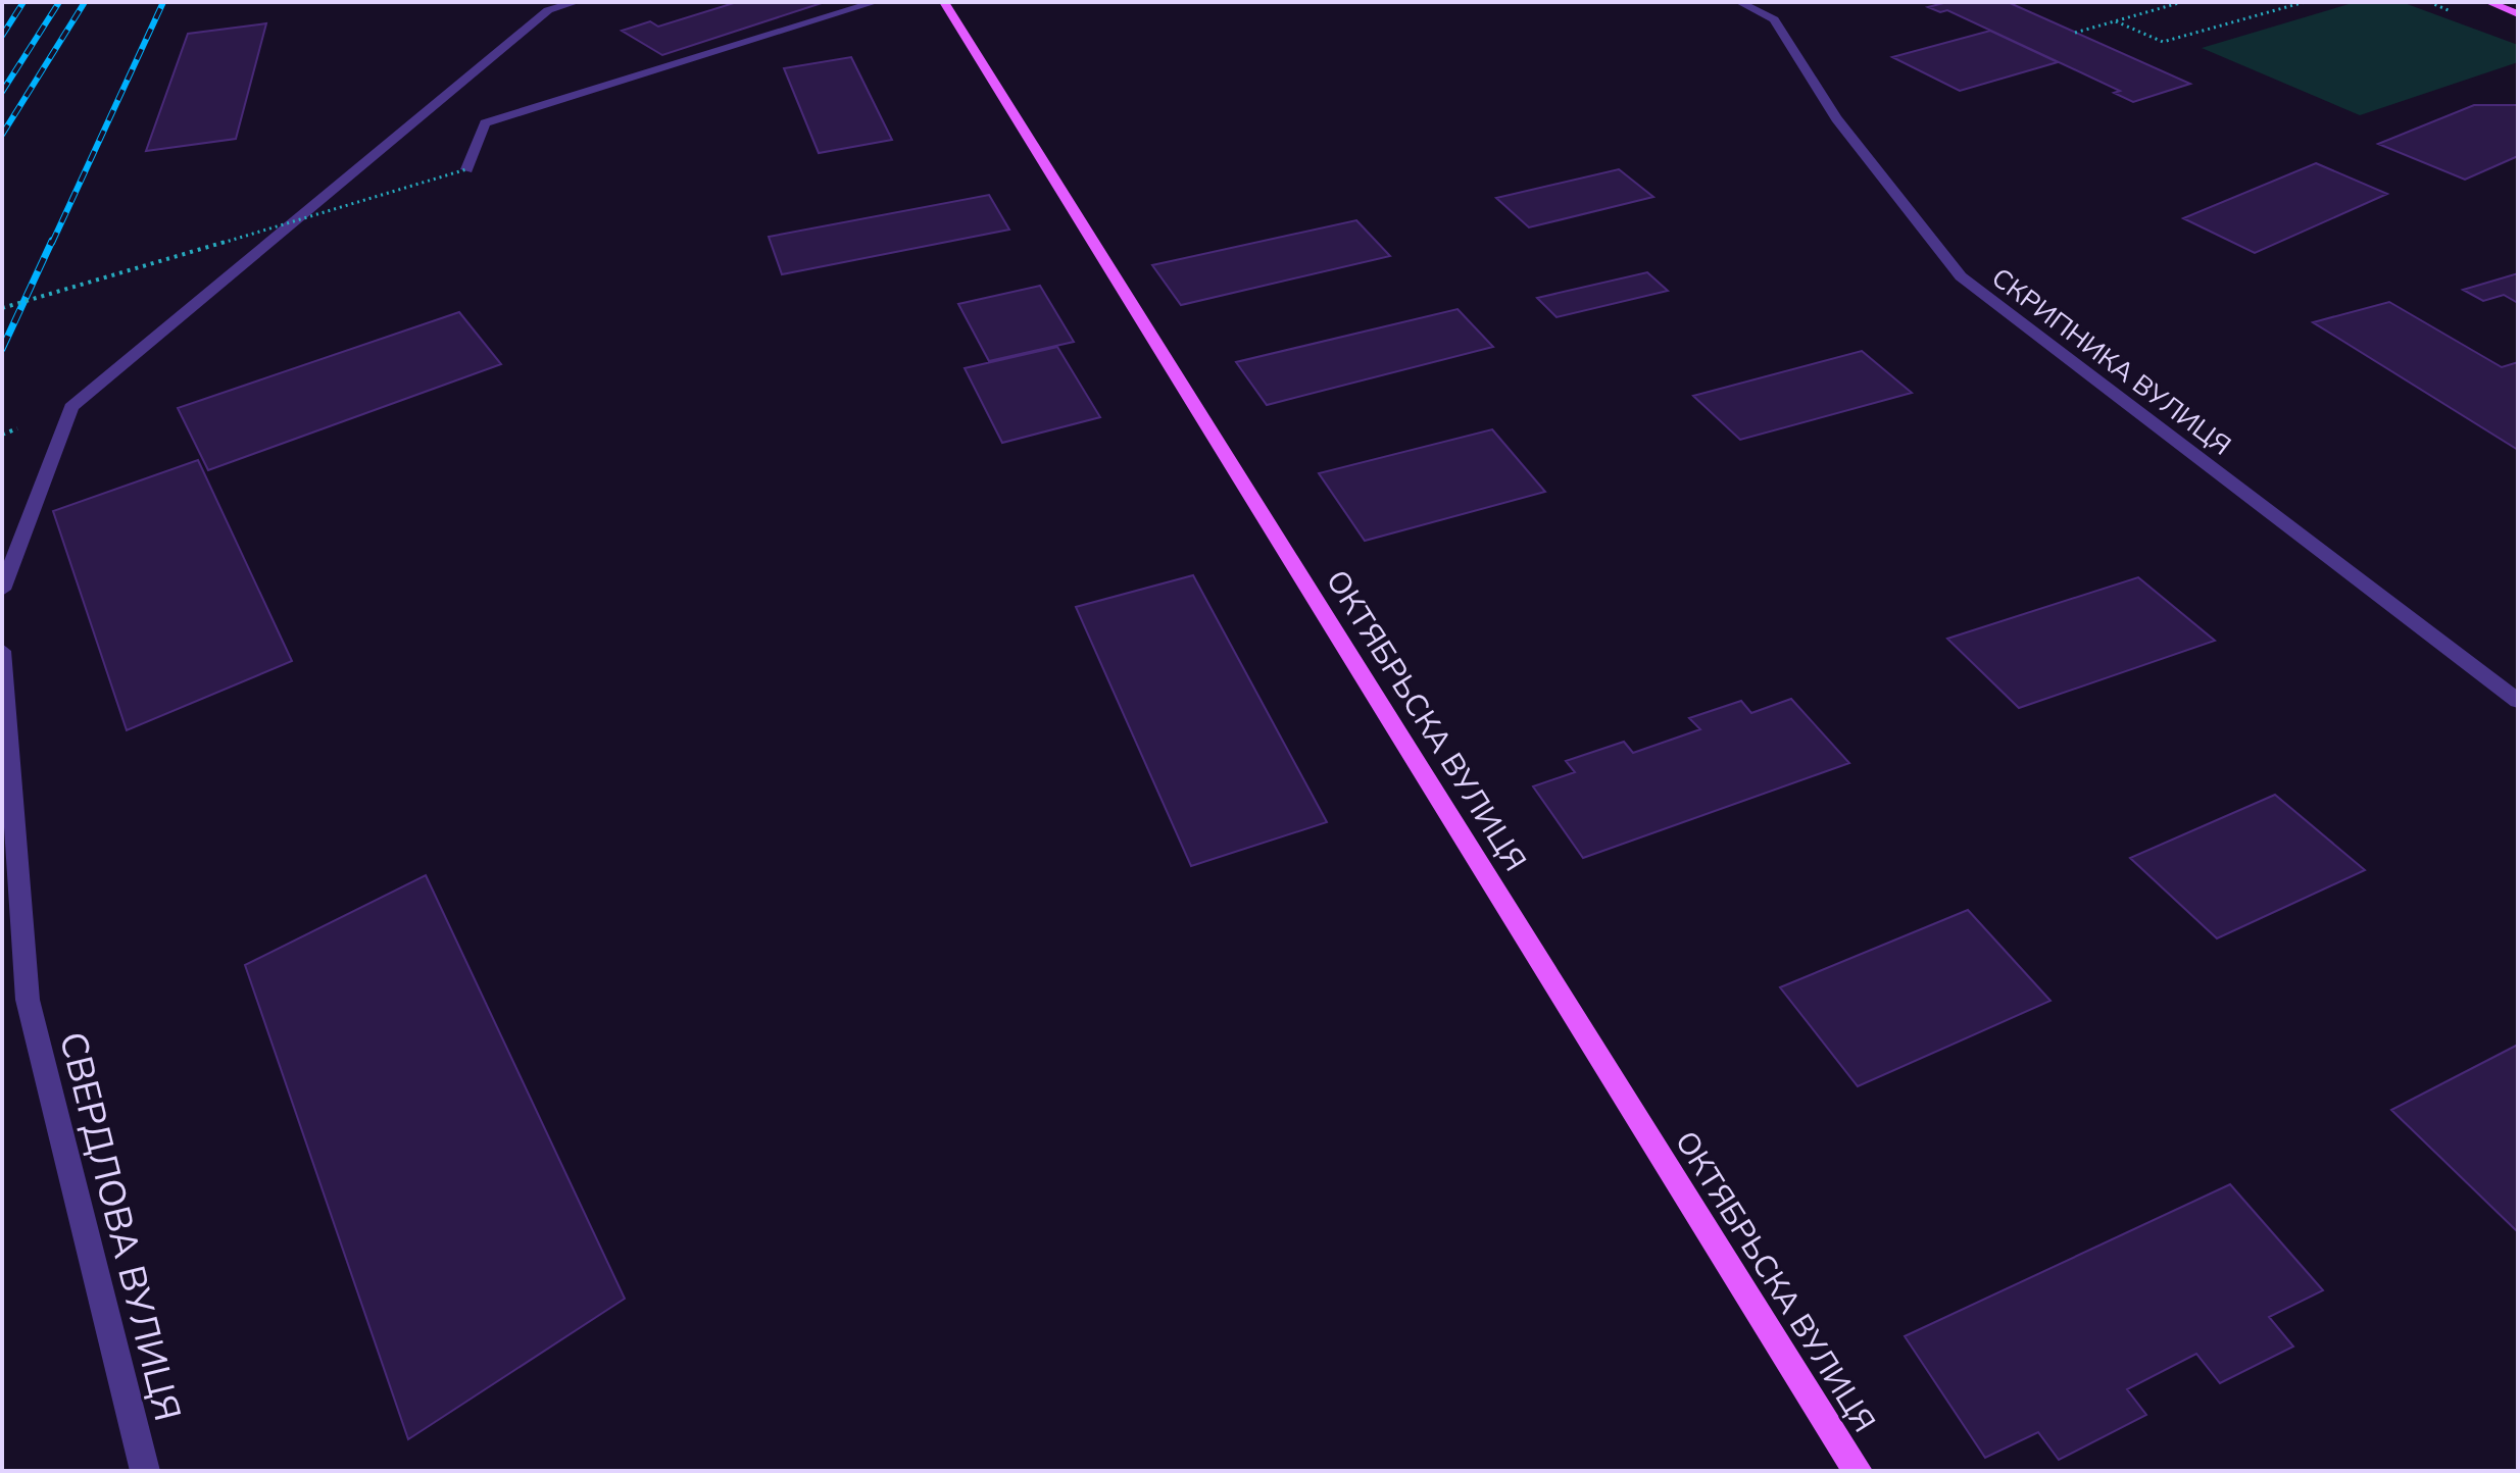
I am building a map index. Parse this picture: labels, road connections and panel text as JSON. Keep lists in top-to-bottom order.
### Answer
{
  "streets": {
    "main road": ["ОКТЯБРЬСКА ВУЛИЦЯ"],
    "street": ["СКРИПНИКА ВУЛИЦЯ", "СВЕРДЛОВА ВУЛИЦЯ"]
  }
}
